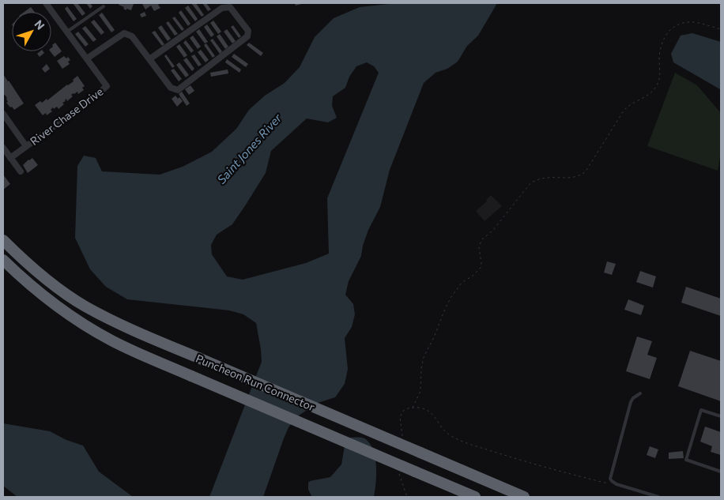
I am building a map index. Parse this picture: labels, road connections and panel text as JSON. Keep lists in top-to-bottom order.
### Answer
{
  "streets": {
    "highway": ["Puncheon Run Connector"],
    "street": ["River Chase Drive"]
  },
  "water": ["Saint Jones River"],
  "north": "top right"
}
